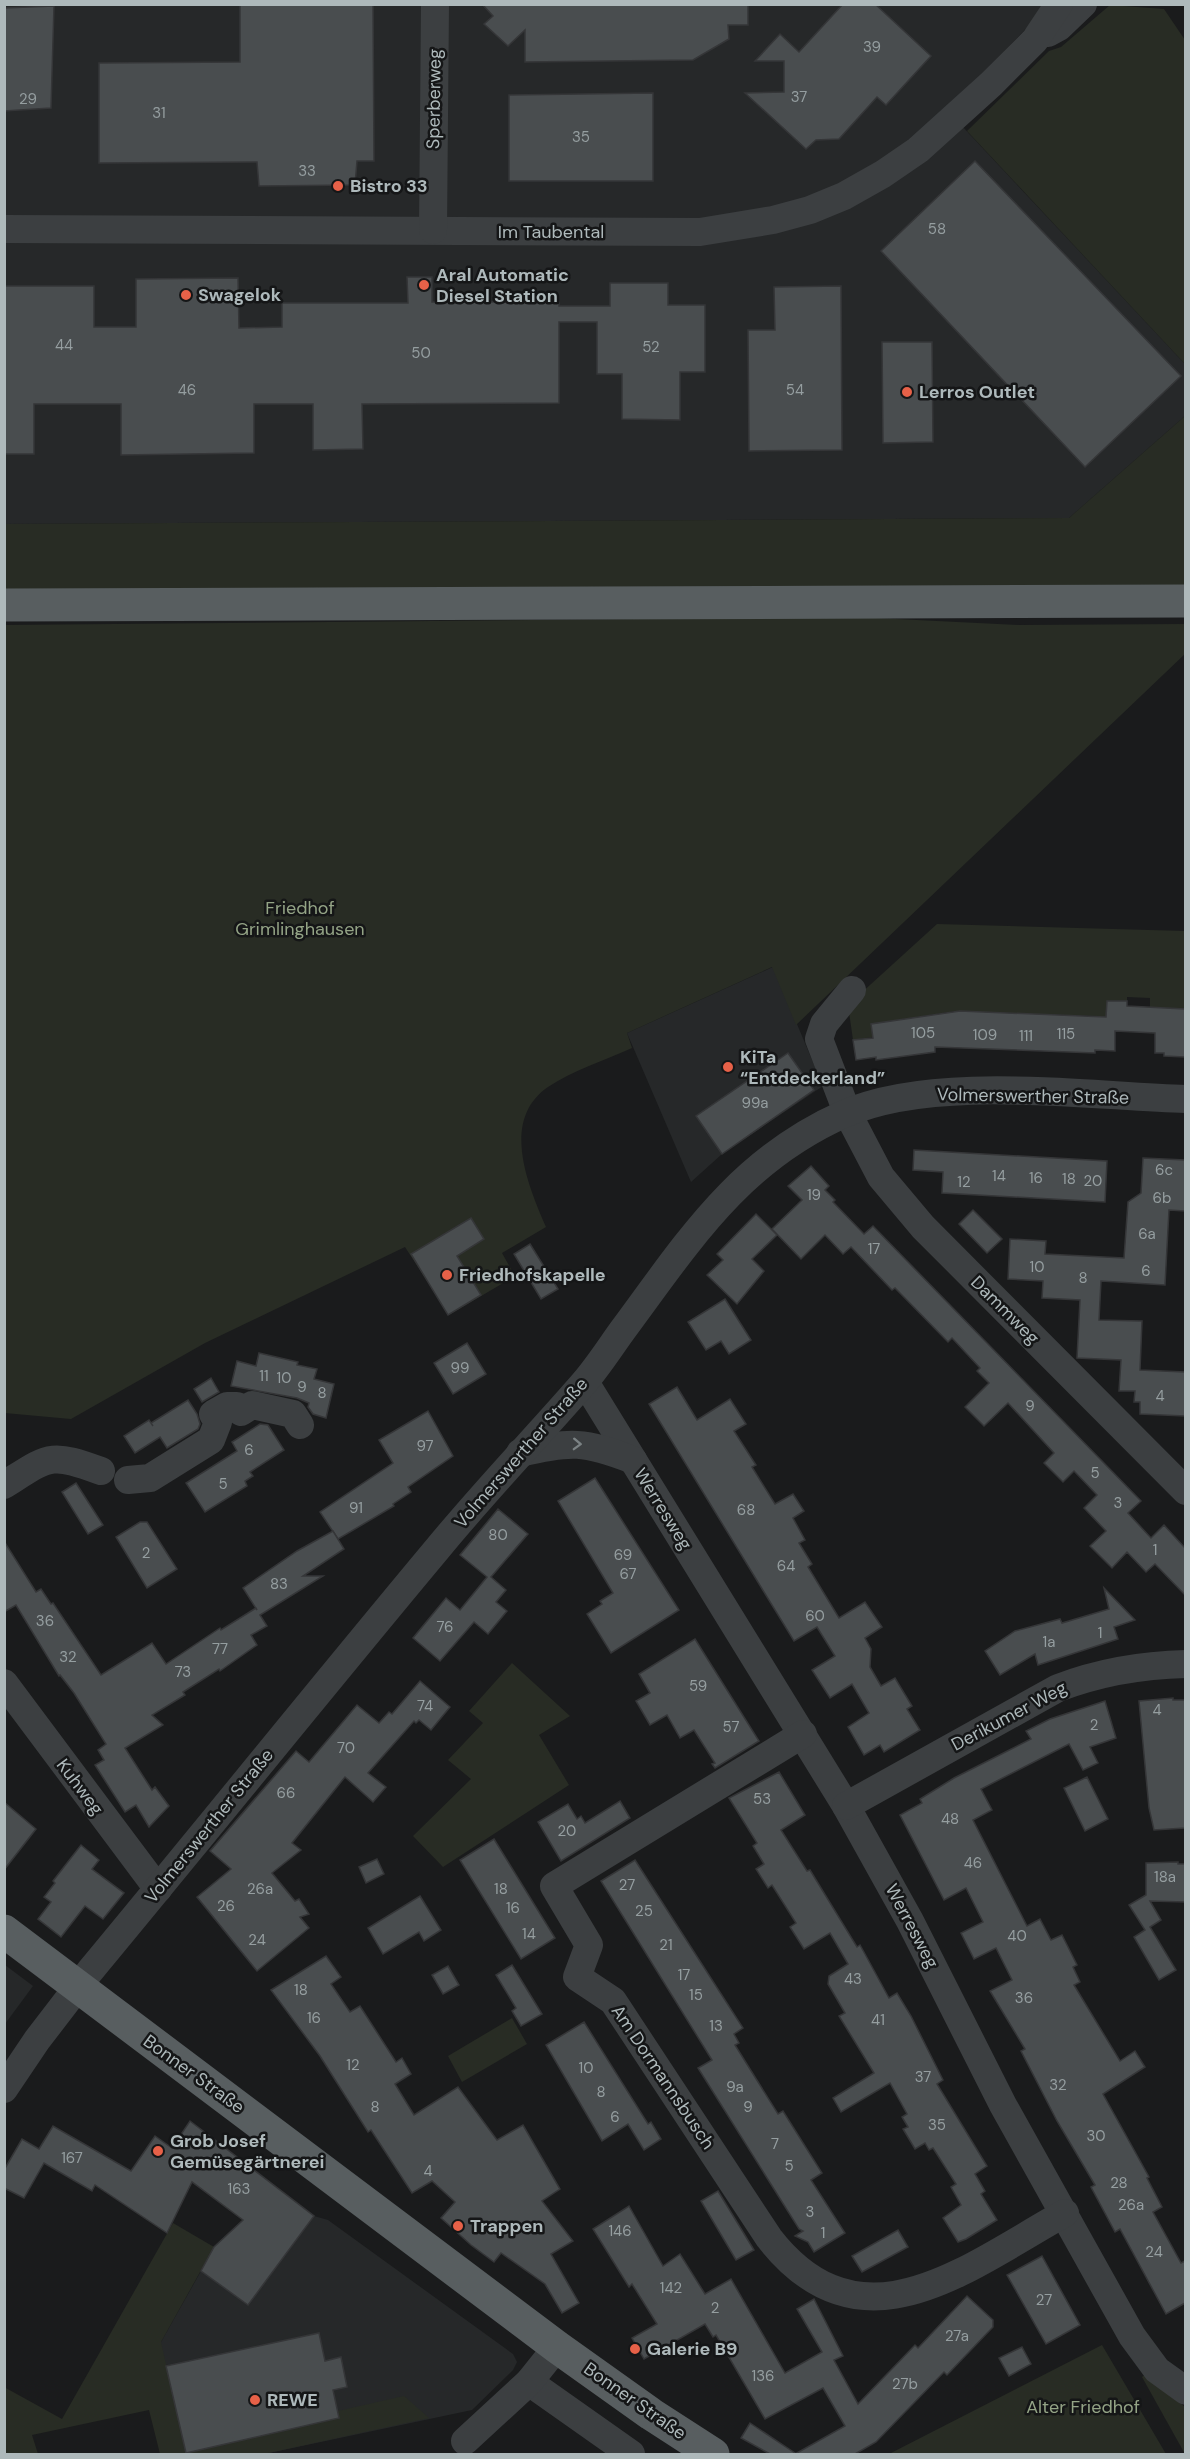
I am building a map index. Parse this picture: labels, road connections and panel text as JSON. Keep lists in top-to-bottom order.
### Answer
{
  "streets": {
    "main road": ["Bonner Straße"],
    "street": [
      "Sperberweg",
      "Im Taubental",
      "Volmerswerther Straße",
      "Dammweg",
      "Werresweg",
      "Derikumer Weg",
      "Kuhweg",
      "Am Dormannsbusch"
    ]
  },
  "crossings": [
    ["Sperberweg", "Im Taubental"],
    ["Volmerswerther Straße", "Dammweg"],
    ["Volmerswerther Straße", "Werresweg"],
    ["Volmerswerther Straße", "Kuhweg"],
    ["Volmerswerther Straße", "Bonner Straße"],
    ["Werresweg", "Derikumer Weg"],
    ["Werresweg", "Am Dormannsbusch"]
  ],
  "parks": ["Friedhof Grimlinghausen", "Alter Friedhof"],
  "places": [
    "Bistro 33",
    "Aral Automatic Diesel Station",
    "Swagelok",
    "Lerros Outlet",
    "KiTa “Entdeckerland”",
    "Friedhofskapelle",
    "Grob Josef Gemüsegärtnerei",
    "Trappen",
    "Galerie B9",
    "REWE"
  ],
  "house_numbers": [
    "39",
    "37",
    "29",
    "31",
    "35",
    "33",
    "58",
    "44",
    "52",
    "50",
    "46",
    "54",
    "105",
    "115",
    "109",
    "111",
    "99a",
    "6c",
    "14",
    "16",
    "18",
    "20",
    "12",
    "19",
    "6b",
    "6a",
    "17",
    "10",
    "6",
    "8",
    "99",
    "11",
    "10",
    "9",
    "8",
    "4",
    "9",
    "97",
    "6",
    "5",
    "5",
    "3",
    "91",
    "68",
    "80",
    "1",
    "2",
    "69",
    "64",
    "67",
    "83",
    "60",
    "36",
    "76",
    "1",
    "1a",
    "77",
    "32",
    "73",
    "59",
    "74",
    "4",
    "2",
    "57",
    "70",
    "66",
    "53",
    "48",
    "20",
    "46",
    "18a",
    "27",
    "26a",
    "18",
    "26",
    "16",
    "25",
    "14",
    "40",
    "24",
    "21",
    "17",
    "43",
    "18",
    "15",
    "36",
    "16",
    "41",
    "13",
    "12",
    "10",
    "37",
    "32",
    "9a",
    "8",
    "8",
    "9",
    "6",
    "35",
    "30",
    "7",
    "167",
    "5",
    "4",
    "28",
    "163",
    "26a",
    "3",
    "146",
    "1",
    "24",
    "142",
    "27",
    "2",
    "27a",
    "136",
    "27b"
  ]
}
